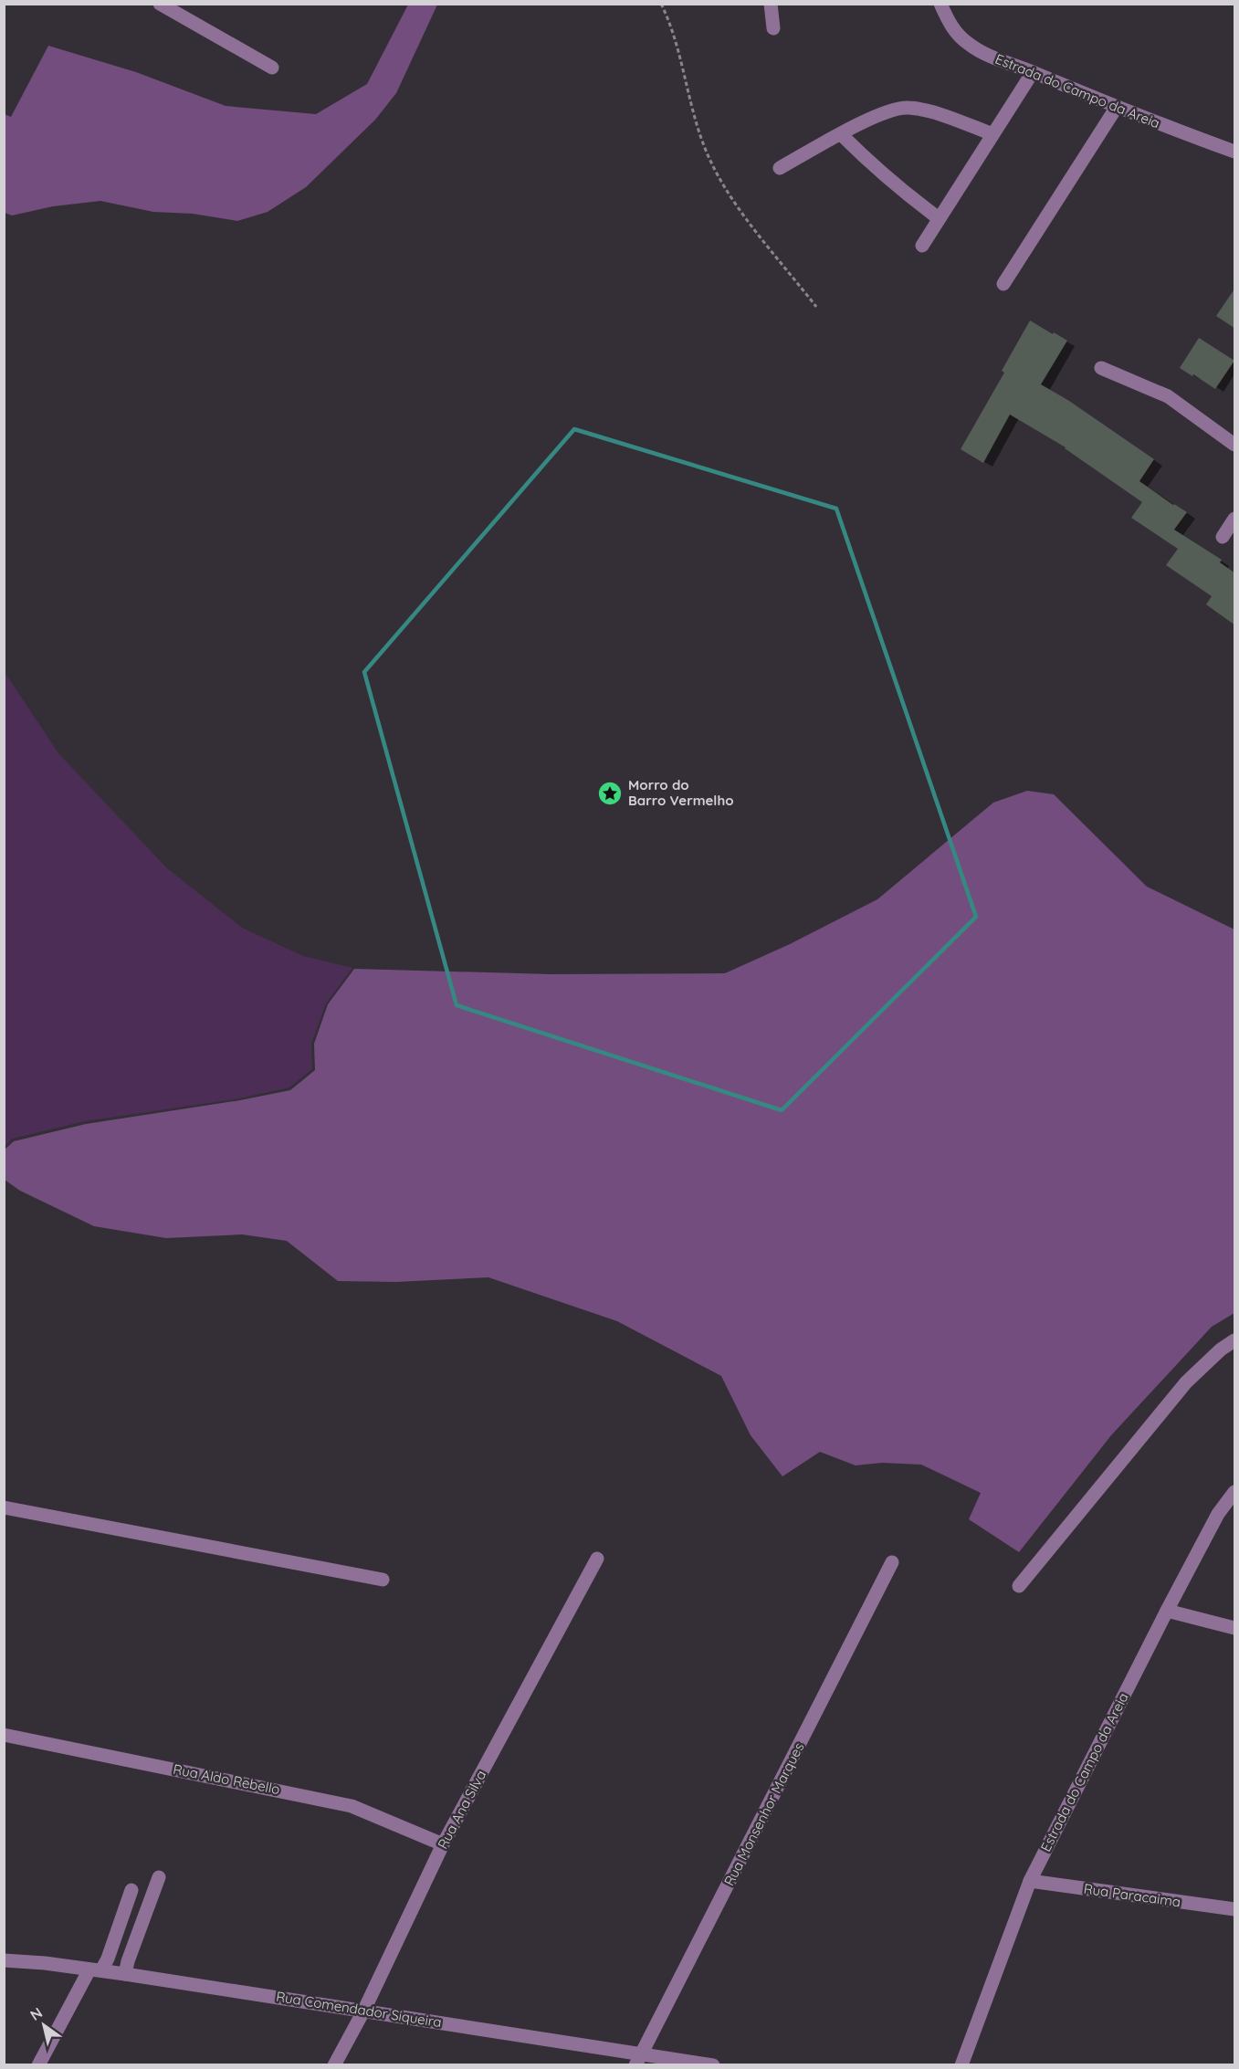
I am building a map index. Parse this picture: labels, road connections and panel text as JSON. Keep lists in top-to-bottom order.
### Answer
{
  "streets": {
    "street": [
      "Estrada do Campo da Areia",
      "Rua Aldo Rebello",
      "Rua Ana Silva",
      "Rua Monsenhor Marques",
      "Rua Paracaima",
      "Rua Comendador Siqueira"
    ]
  },
  "crossings": [
    ["Estrada do Campo da Areia", "Rua Paracaima"],
    ["Rua Aldo Rebello", "Rua Ana Silva"],
    ["Rua Ana Silva", "Rua Comendador Siqueira"],
    ["Rua Monsenhor Marques", "Rua Comendador Siqueira"]
  ],
  "places": {
    "place": ["Morro do Barro Vermelho"]
  },
  "north": "top left"
}
